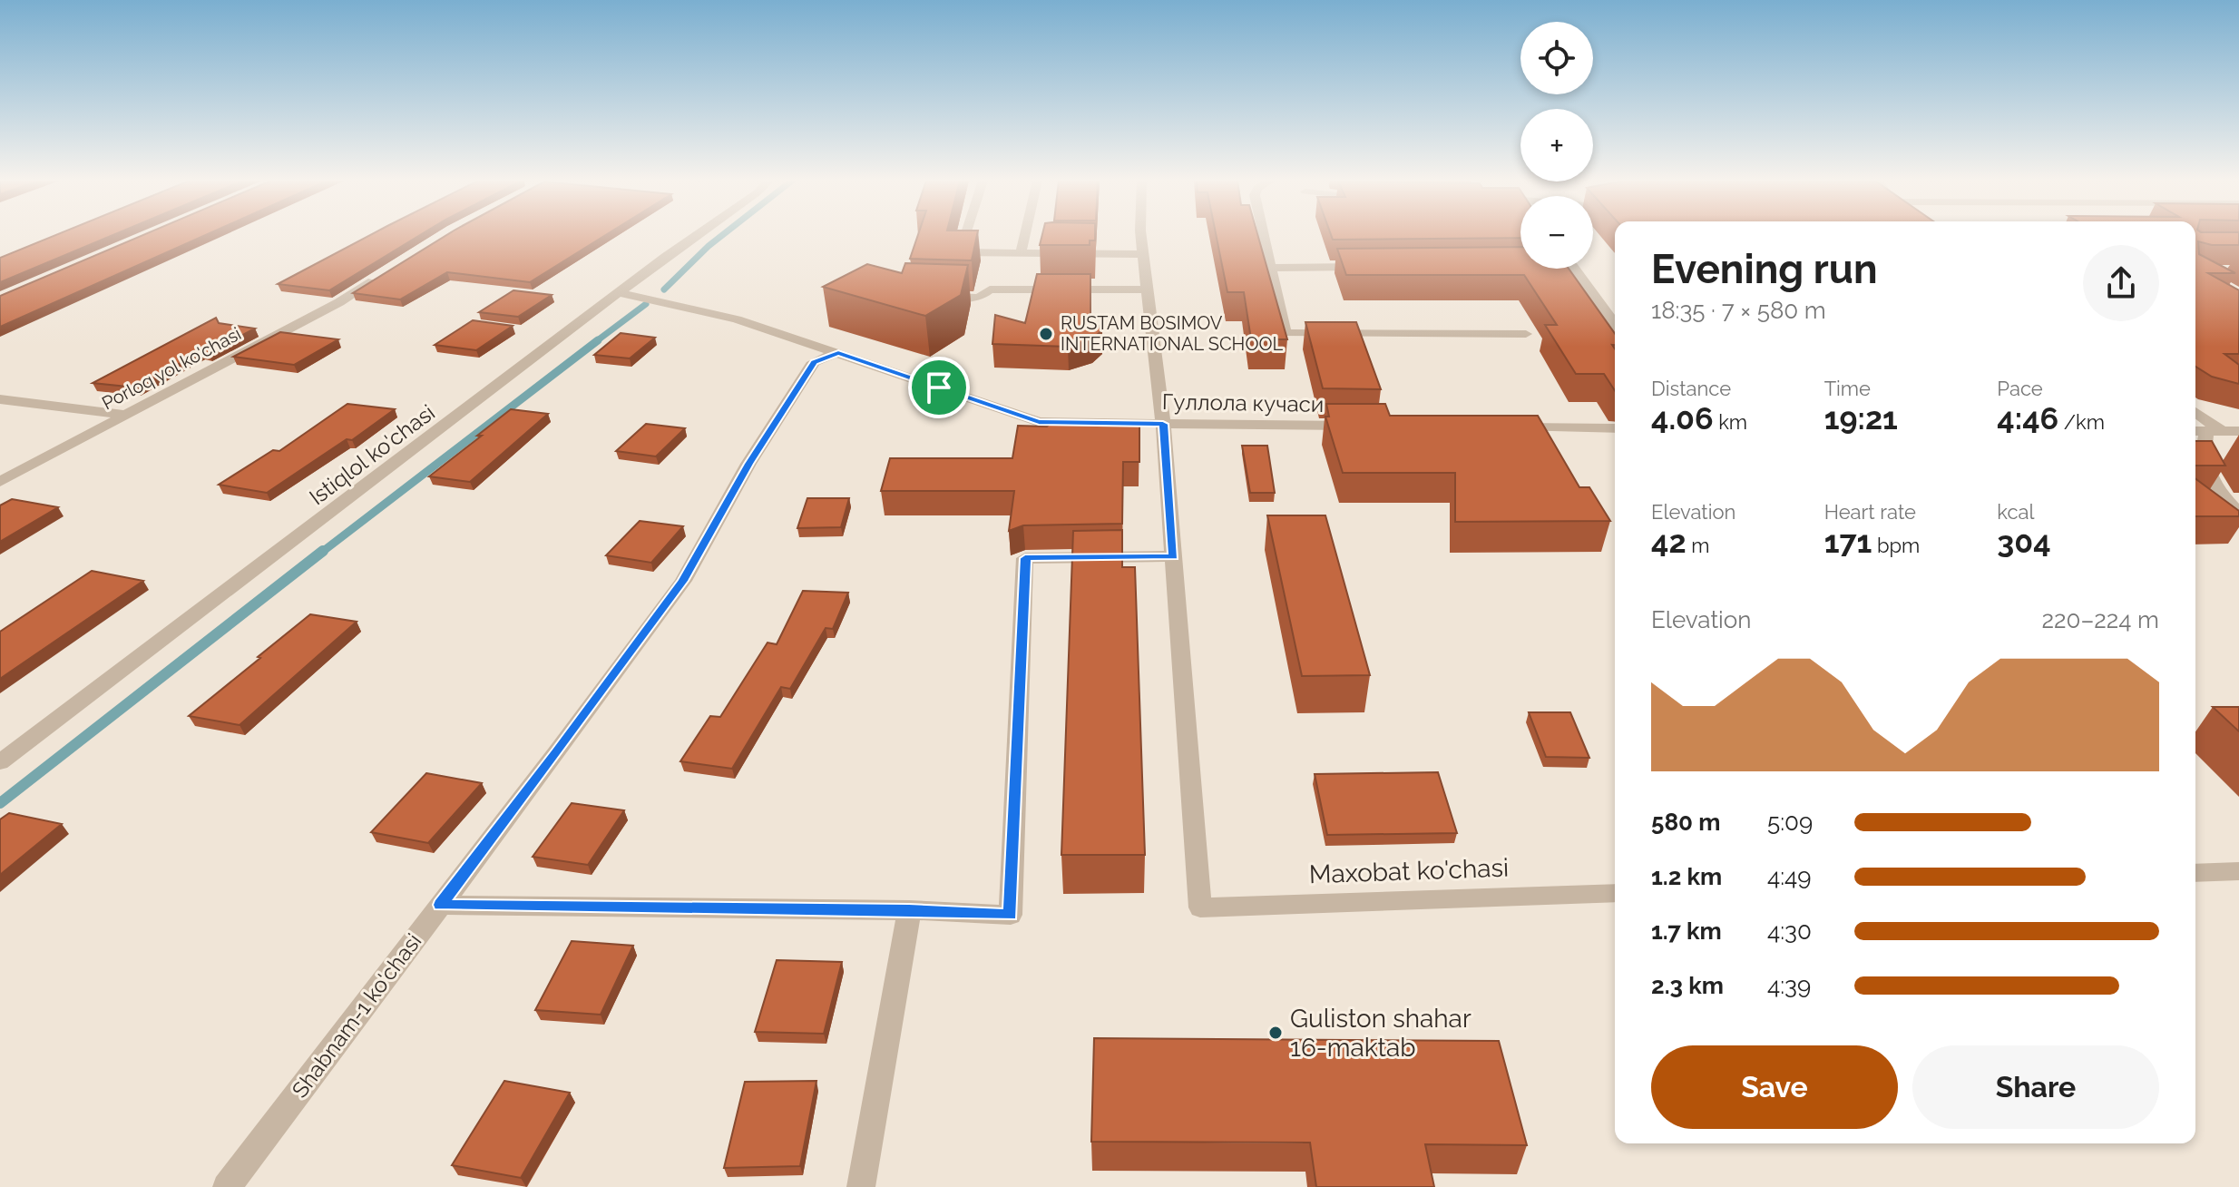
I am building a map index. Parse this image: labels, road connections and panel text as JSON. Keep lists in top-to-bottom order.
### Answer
{
  "streets": {
    "street": [
      "Porloq yol ko'chasi",
      "Гуллола кучаси",
      "Istiqlol ko'chasi",
      "Maxobat ko'chasi",
      "Shabnam-1 ko'chasi"
    ]
  },
  "crossings": [
    ["Гуллола кучаси", "Istiqlol ko'chasi"],
    ["Гуллола кучаси", "Shabnam-1 ko'chasi"]
  ],
  "places": ["RUSTAM BOSIMOV INTERNATIONAL SCHOOL", "Guliston shahar 16-maktab"],
  "page": {
    "map_buttons": ["+", "−"],
    "heading": ["Evening run", "18:35 · 7 × 580 m"],
    "stats": [
      ["Distance", "4.06 km"],
      ["Time", "19:21"],
      ["Pace", "4:46 /km"],
      ["Elevation", "42 m"],
      ["Heart rate", "171 bpm"],
      ["kcal", "304"]
    ],
    "chart": ["Elevation", "220–224 m"],
    "list": [
      {
        "name": "580 m",
        "note": "5:09"
      },
      {
        "name": "1.2 km",
        "note": "4:49"
      },
      {
        "name": "1.7 km",
        "note": "4:30"
      },
      {
        "name": "2.3 km",
        "note": "4:39"
      }
    ],
    "buttons": ["Save", "Share"]
  }
}
